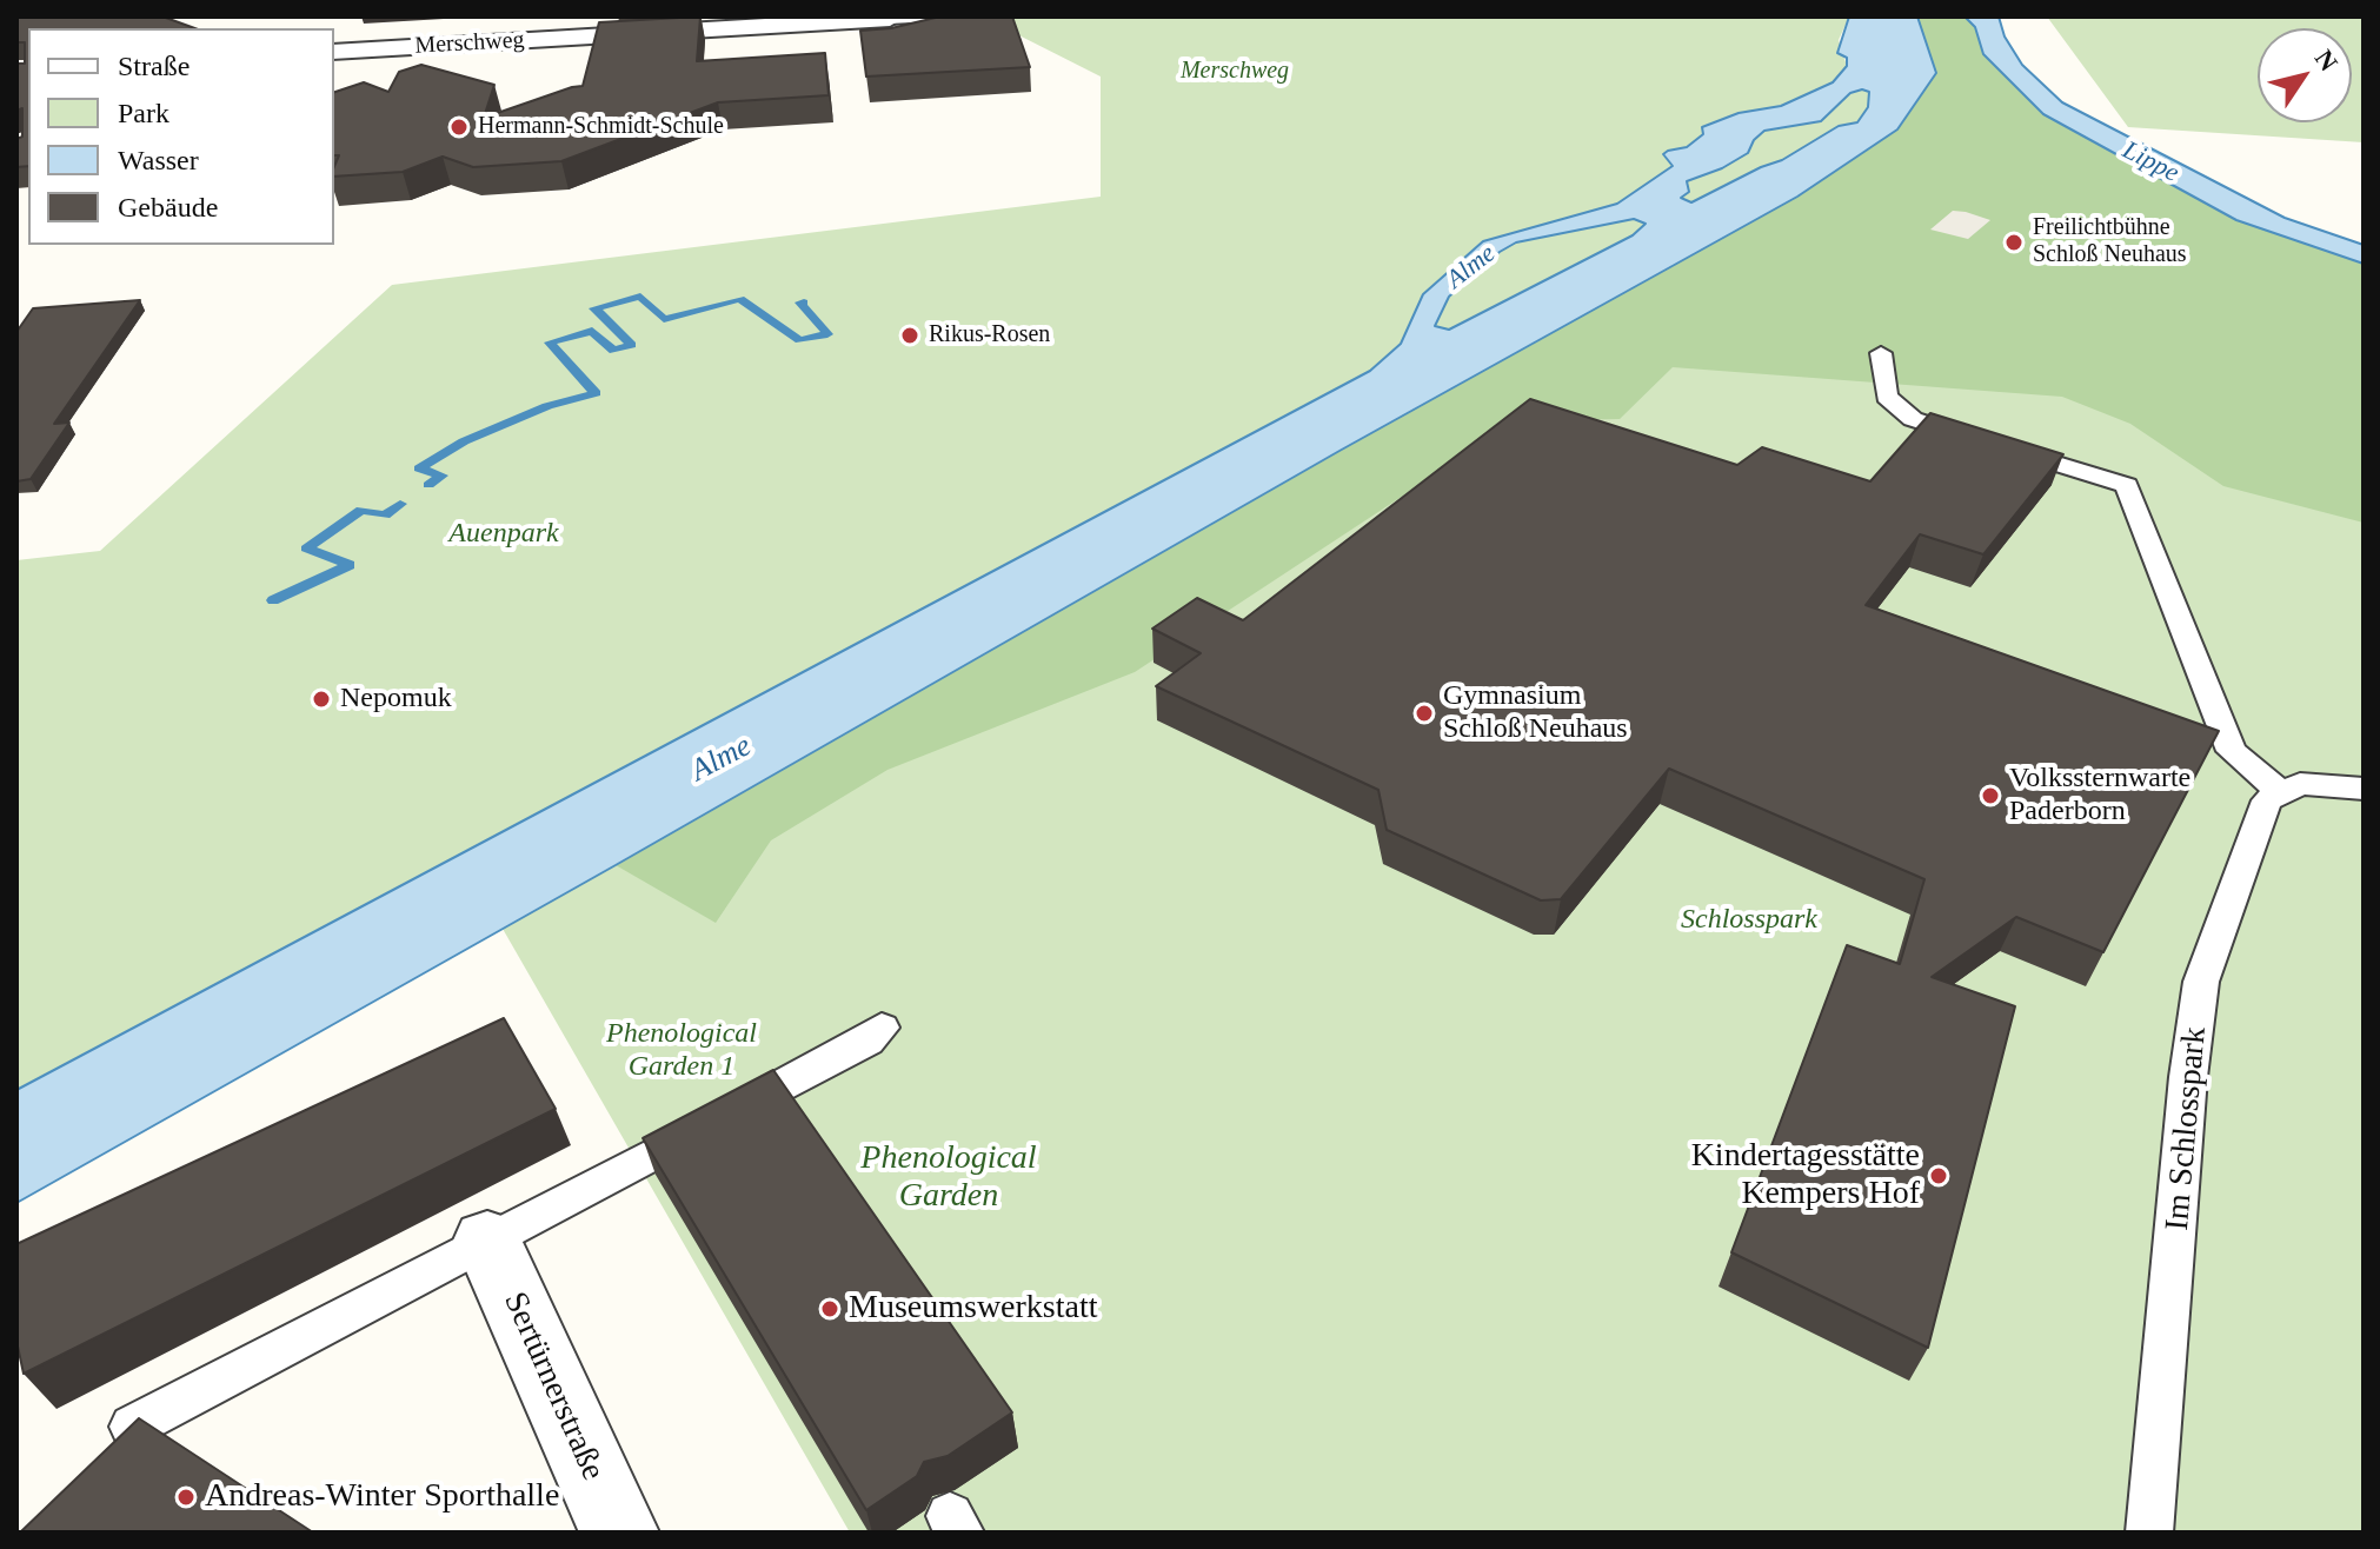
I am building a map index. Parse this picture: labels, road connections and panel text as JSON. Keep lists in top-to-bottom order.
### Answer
{
  "streets": {
    "street": ["Merschweg", "Sertürnerstraße"],
    "lane": ["Im Schlosspark"]
  },
  "water": ["Lippe", "Alme"],
  "parks": [
    "Merschweg",
    "Auenpark",
    "Schlosspark",
    "Phenological Garden 1",
    "Phenological Garden"
  ],
  "places": [
    "Hermann-Schmidt-Schule",
    "Freilichtbühne Schloß Neuhaus",
    "Rikus-Rosen",
    "Nepomuk",
    "Gymnasium Schloß Neuhaus",
    "Volkssternwarte Paderborn",
    "Kindertagesstätte Kempers Hof",
    "Museumswerkstatt",
    "Andreas-Winter Sporthalle"
  ],
  "legend": [
    "Straße",
    "Park",
    "Wasser",
    "Gebäude"
  ],
  "north": "top right"
}
